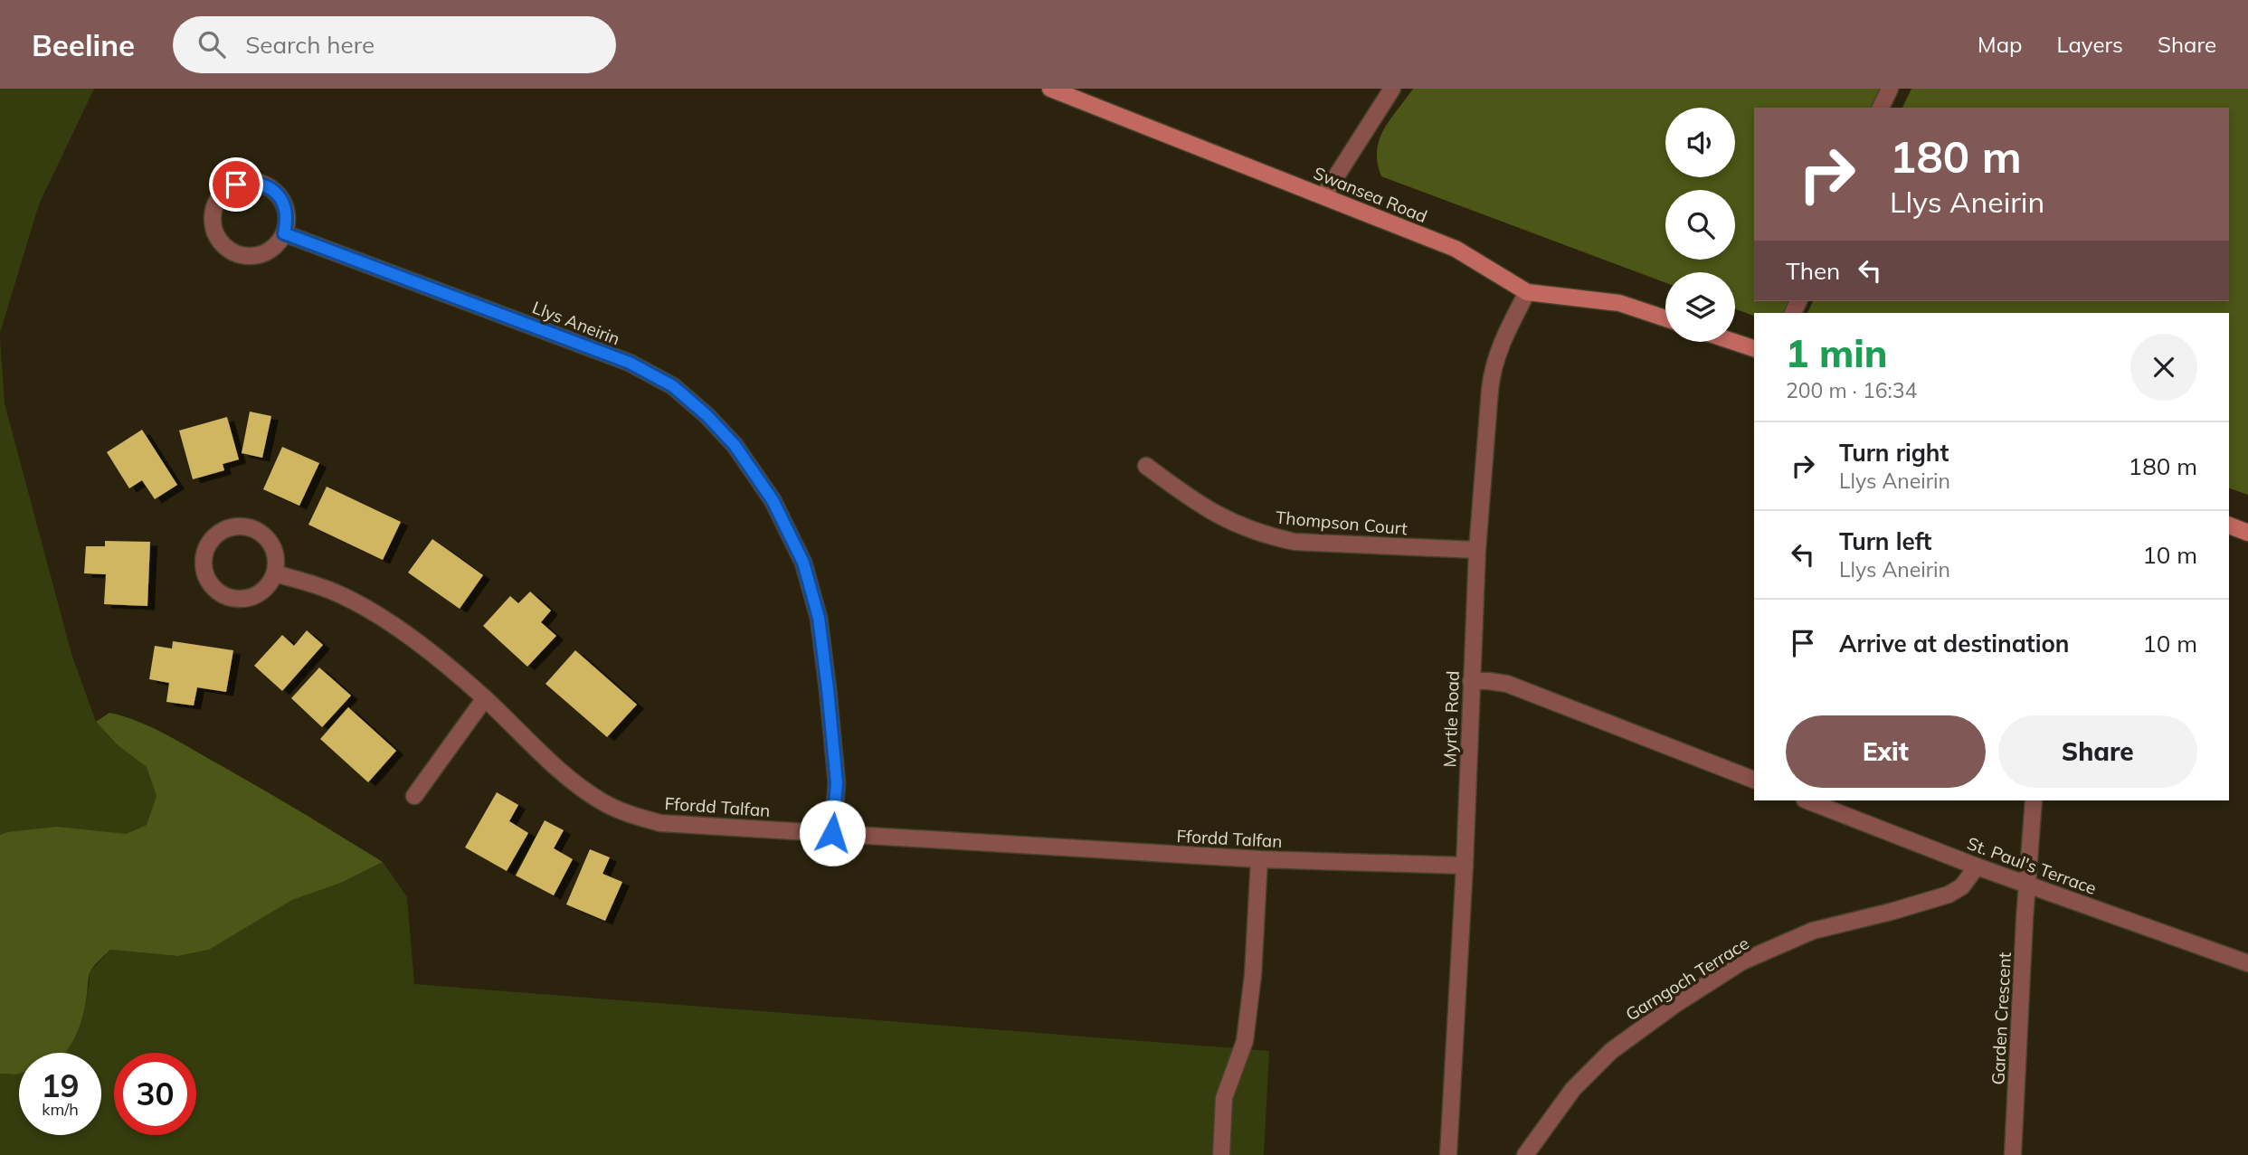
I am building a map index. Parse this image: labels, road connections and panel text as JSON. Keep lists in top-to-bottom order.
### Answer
{
  "streets": {
    "main road": ["Swansea Road"],
    "street": [
      "Llys Aneirin",
      "Thompson Court",
      "Myrtle Road",
      "Ffordd Talfan",
      "St. Paul's Terrace",
      "Garngoch Terrace",
      "Garden Crescent"
    ]
  },
  "crossings": [
    ["Swansea Road", "Myrtle Road"],
    ["Llys Aneirin", "Ffordd Talfan"],
    ["Thompson Court", "Myrtle Road"],
    ["Myrtle Road", "Ffordd Talfan"],
    ["St. Paul's Terrace", "Garngoch Terrace"],
    ["St. Paul's Terrace", "Garden Crescent"]
  ],
  "page": {
    "header": "Beeline",
    "search": "Search here",
    "nav": ["Map", "Layers", "Share"],
    "turn": ["180 m", "Llys Aneirin"],
    "then": "Then",
    "heading": ["1 min", "200 m · 16:34"],
    "list": [
      {
        "name": "Turn right",
        "note": "Llys Aneirin",
        "value": "180 m"
      },
      {
        "name": "Turn left",
        "note": "Llys Aneirin",
        "value": "10 m"
      },
      {
        "name": "Arrive at destination",
        "value": "10 m"
      }
    ],
    "buttons": ["Exit", "Share"],
    "speed": "19 km/h",
    "limit": "30"
  }
}
